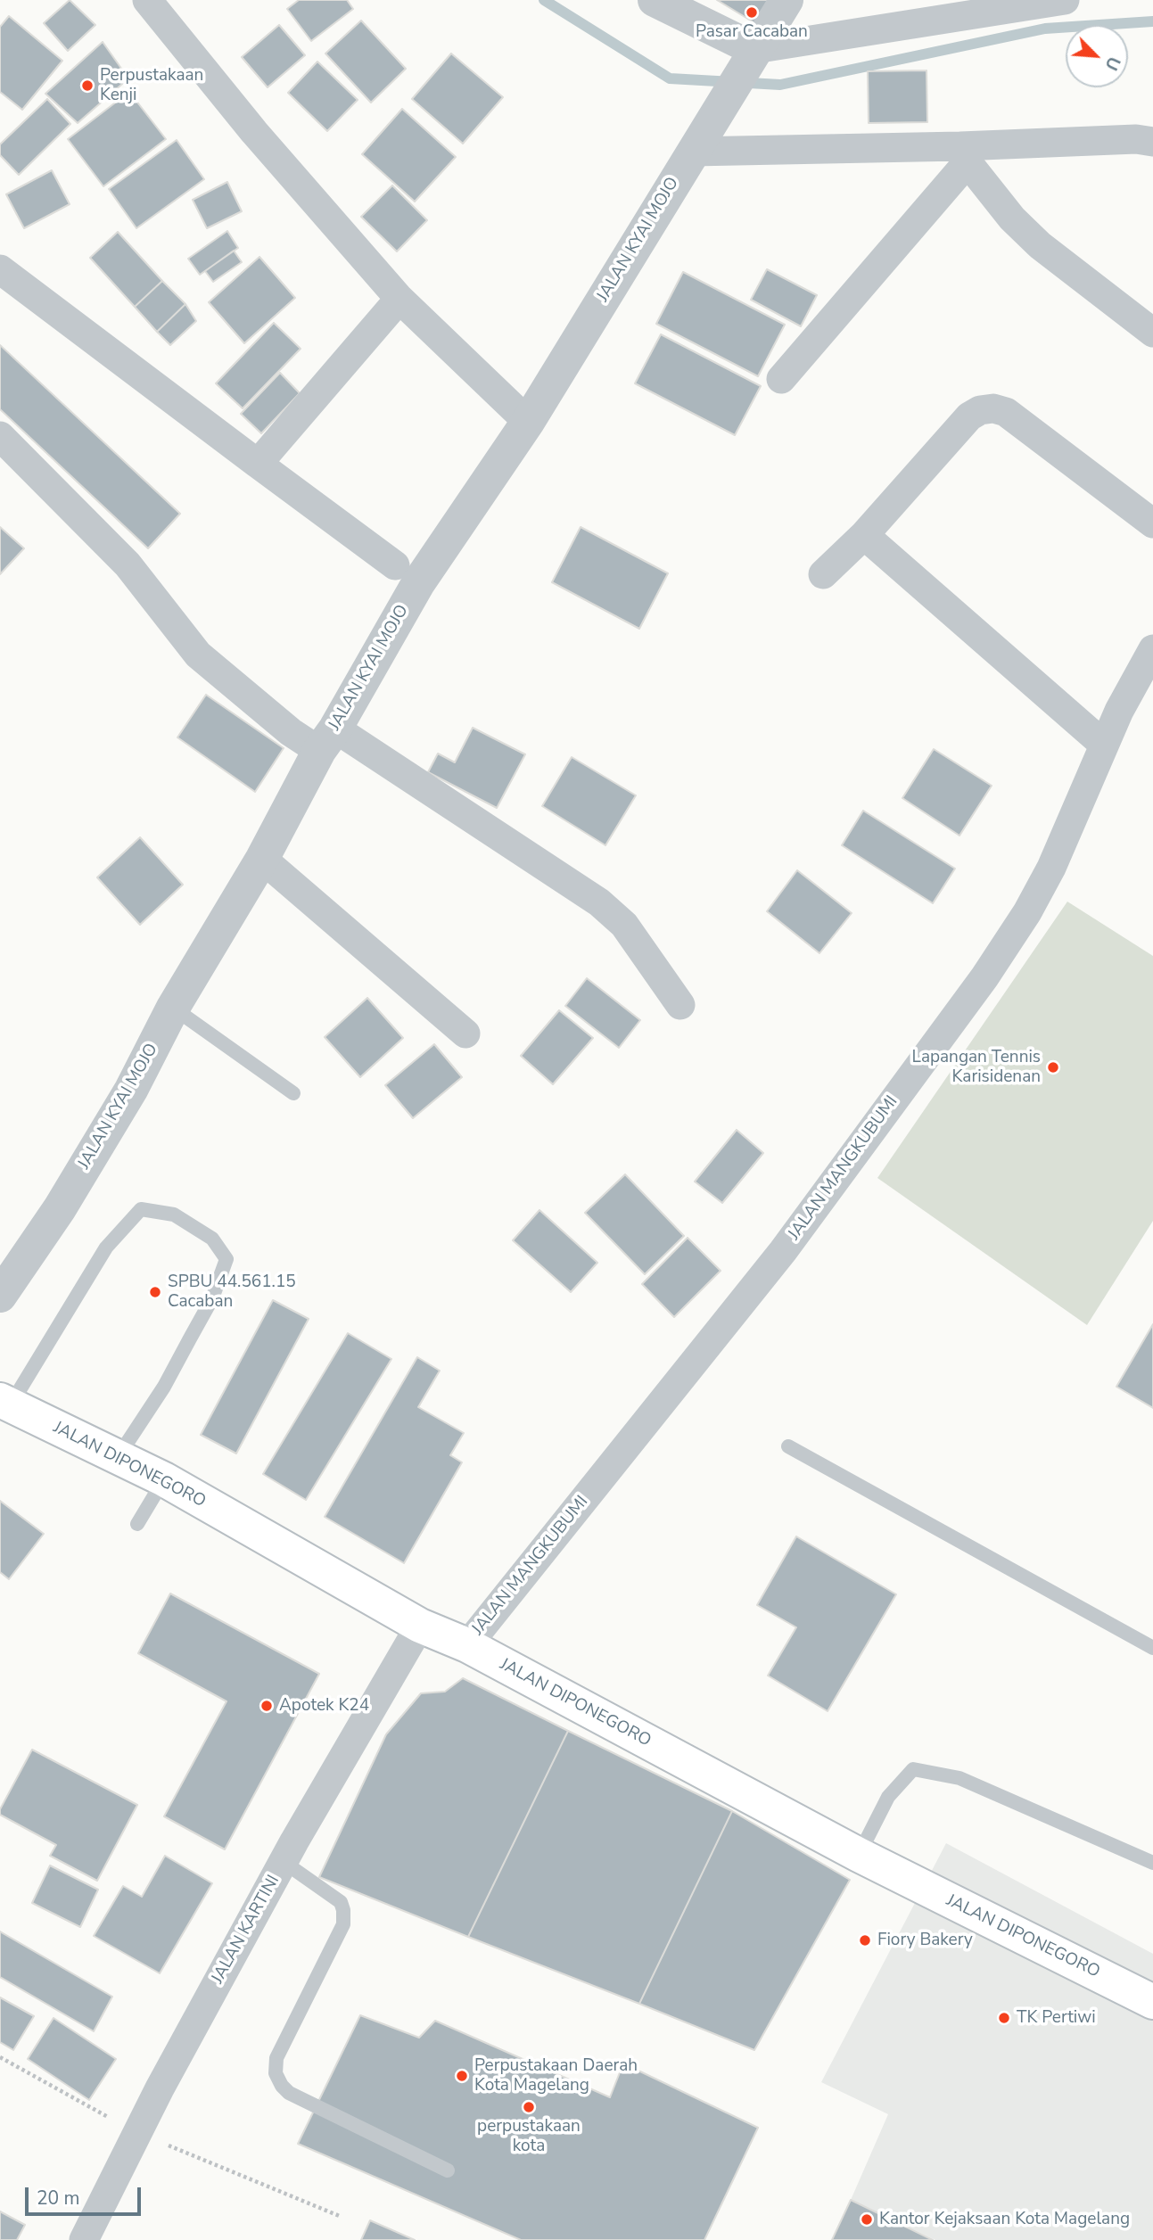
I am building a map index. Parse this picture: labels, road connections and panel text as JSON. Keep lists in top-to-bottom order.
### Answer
{
  "streets": {
    "main road": ["JALAN DIPONEGORO"],
    "street": ["JALAN KYAI MOJO", "JALAN MANGKUBUMI", "JALAN KARTINI"]
  },
  "crossings": [
    ["JALAN MANGKUBUMI", "JALAN DIPONEGORO"],
    ["JALAN DIPONEGORO", "JALAN KARTINI"]
  ],
  "places": [
    "Pasar Cacaban",
    "Perpustakaan Kenji",
    "Lapangan Tennis Karisidenan",
    "SPBU 44.561.15 Cacaban",
    "Apotek K24",
    "Fiory Bakery",
    "TK Pertiwi",
    "Perpustakaan Daerah Kota Magelang",
    "perpustakaan kota",
    "Kantor Kejaksaan Kota Magelang"
  ],
  "scale_bar": "20 m",
  "north": "bottom right"
}
